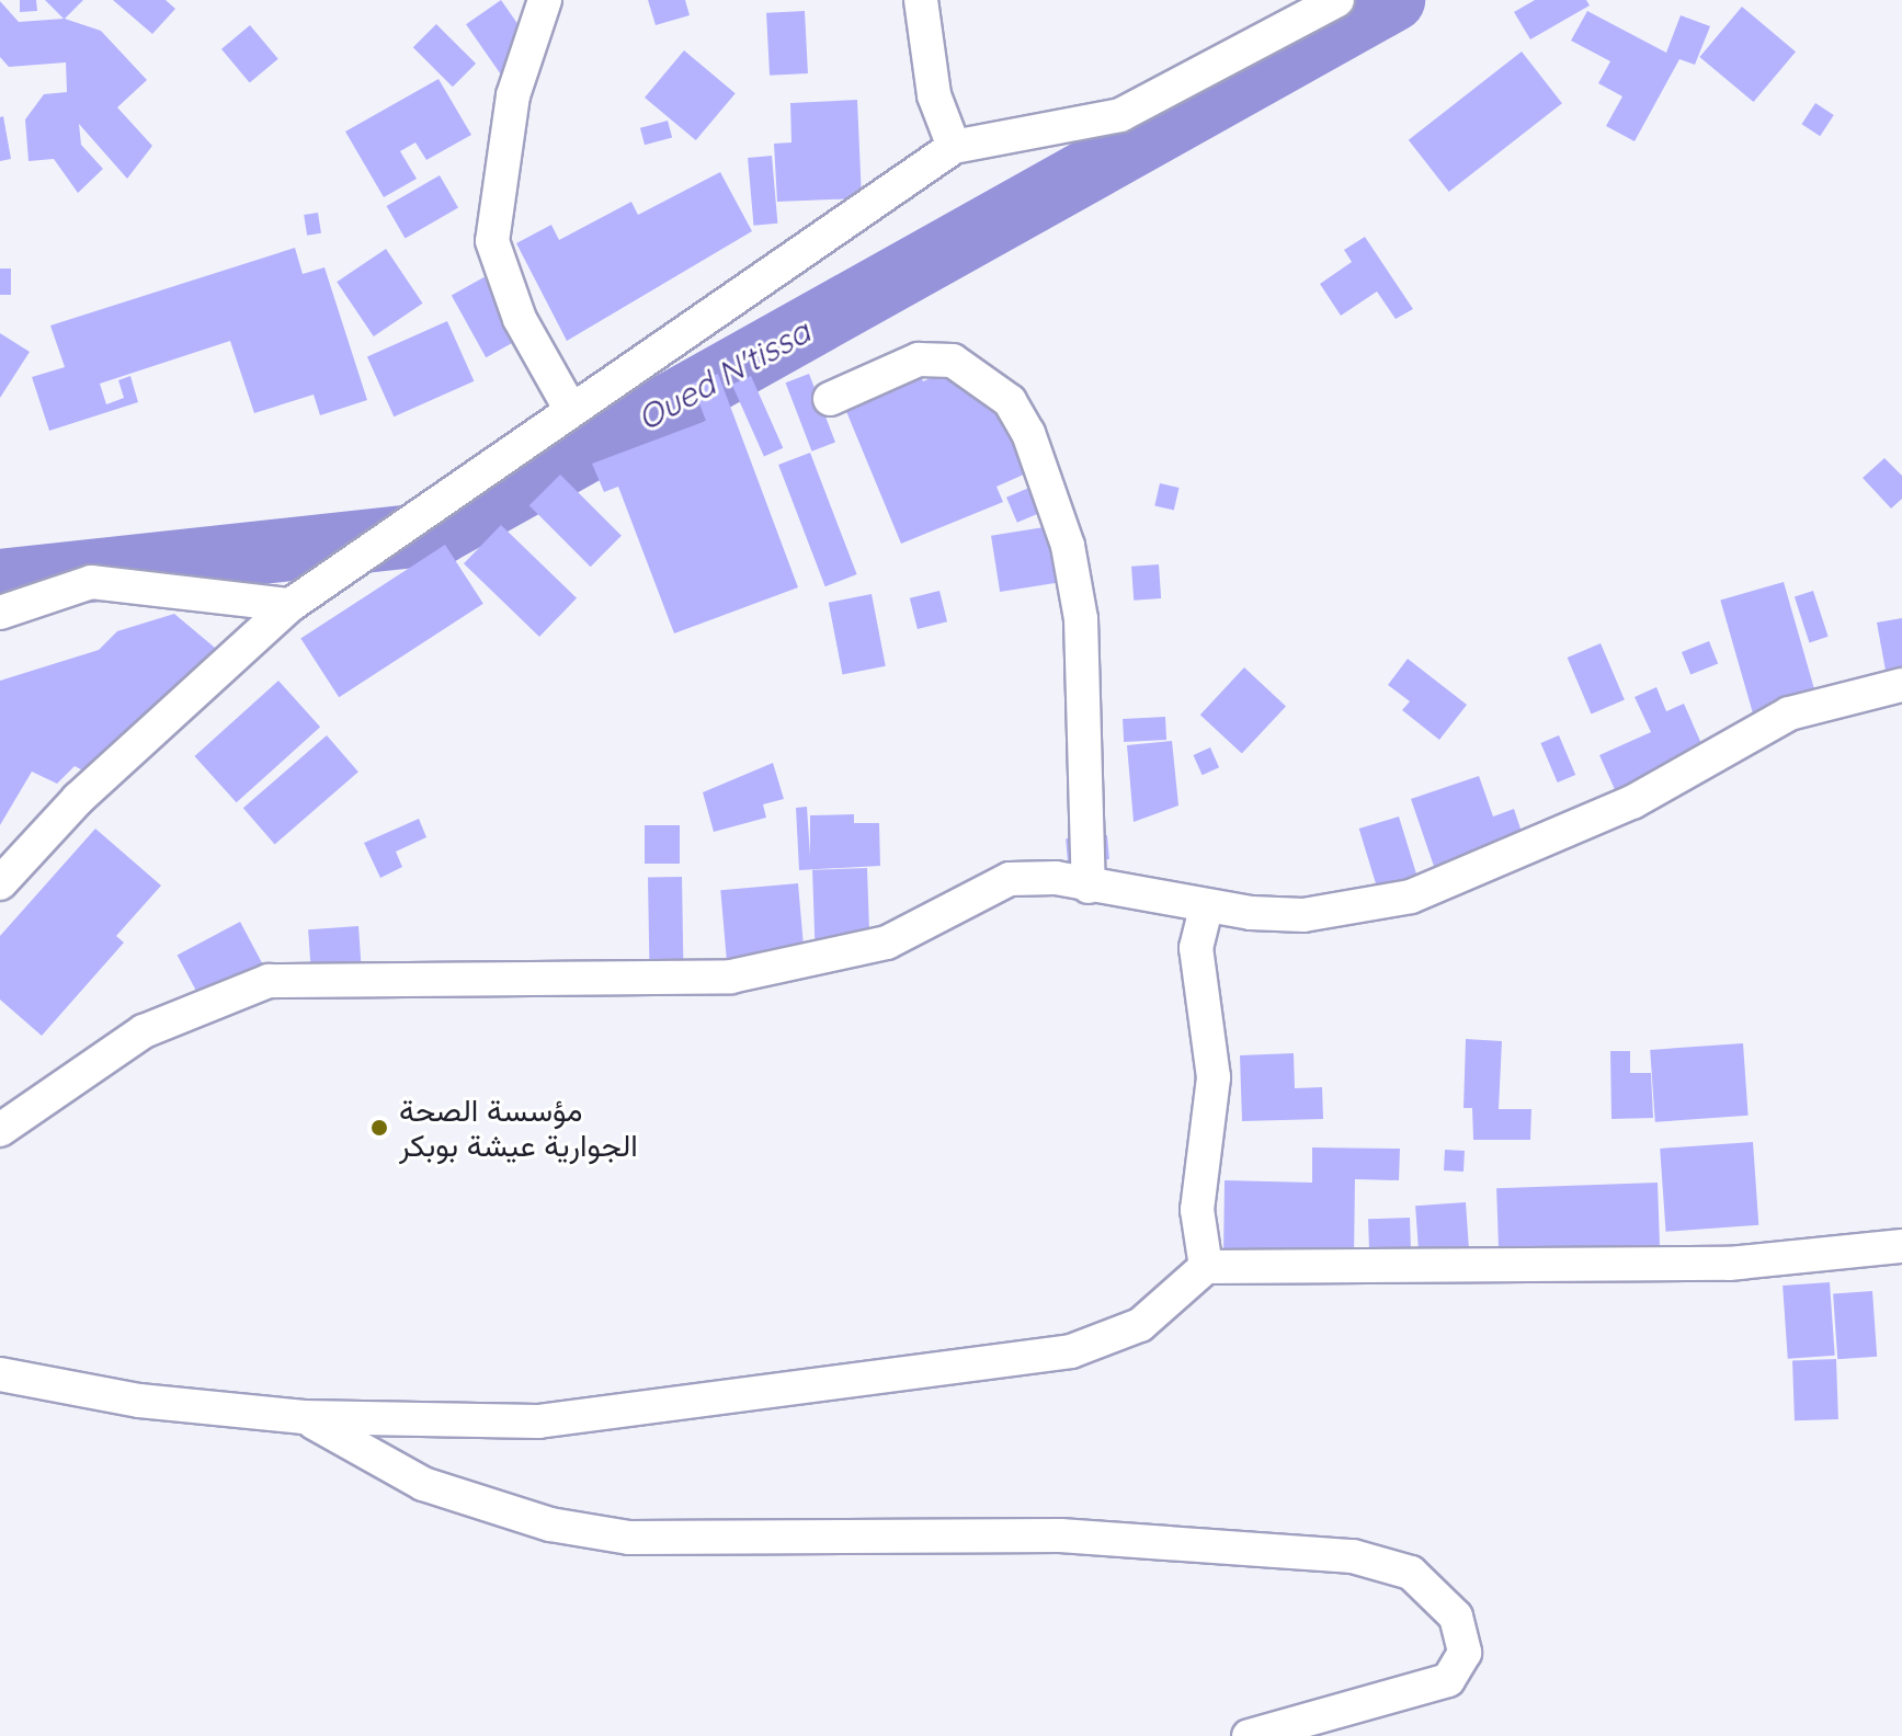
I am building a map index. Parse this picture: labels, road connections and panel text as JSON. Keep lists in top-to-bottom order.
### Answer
{
  "water": ["Oued N'tissa"],
  "places": ["مؤسسة الصحة الجوارية عيشة بوبكر"]
}
